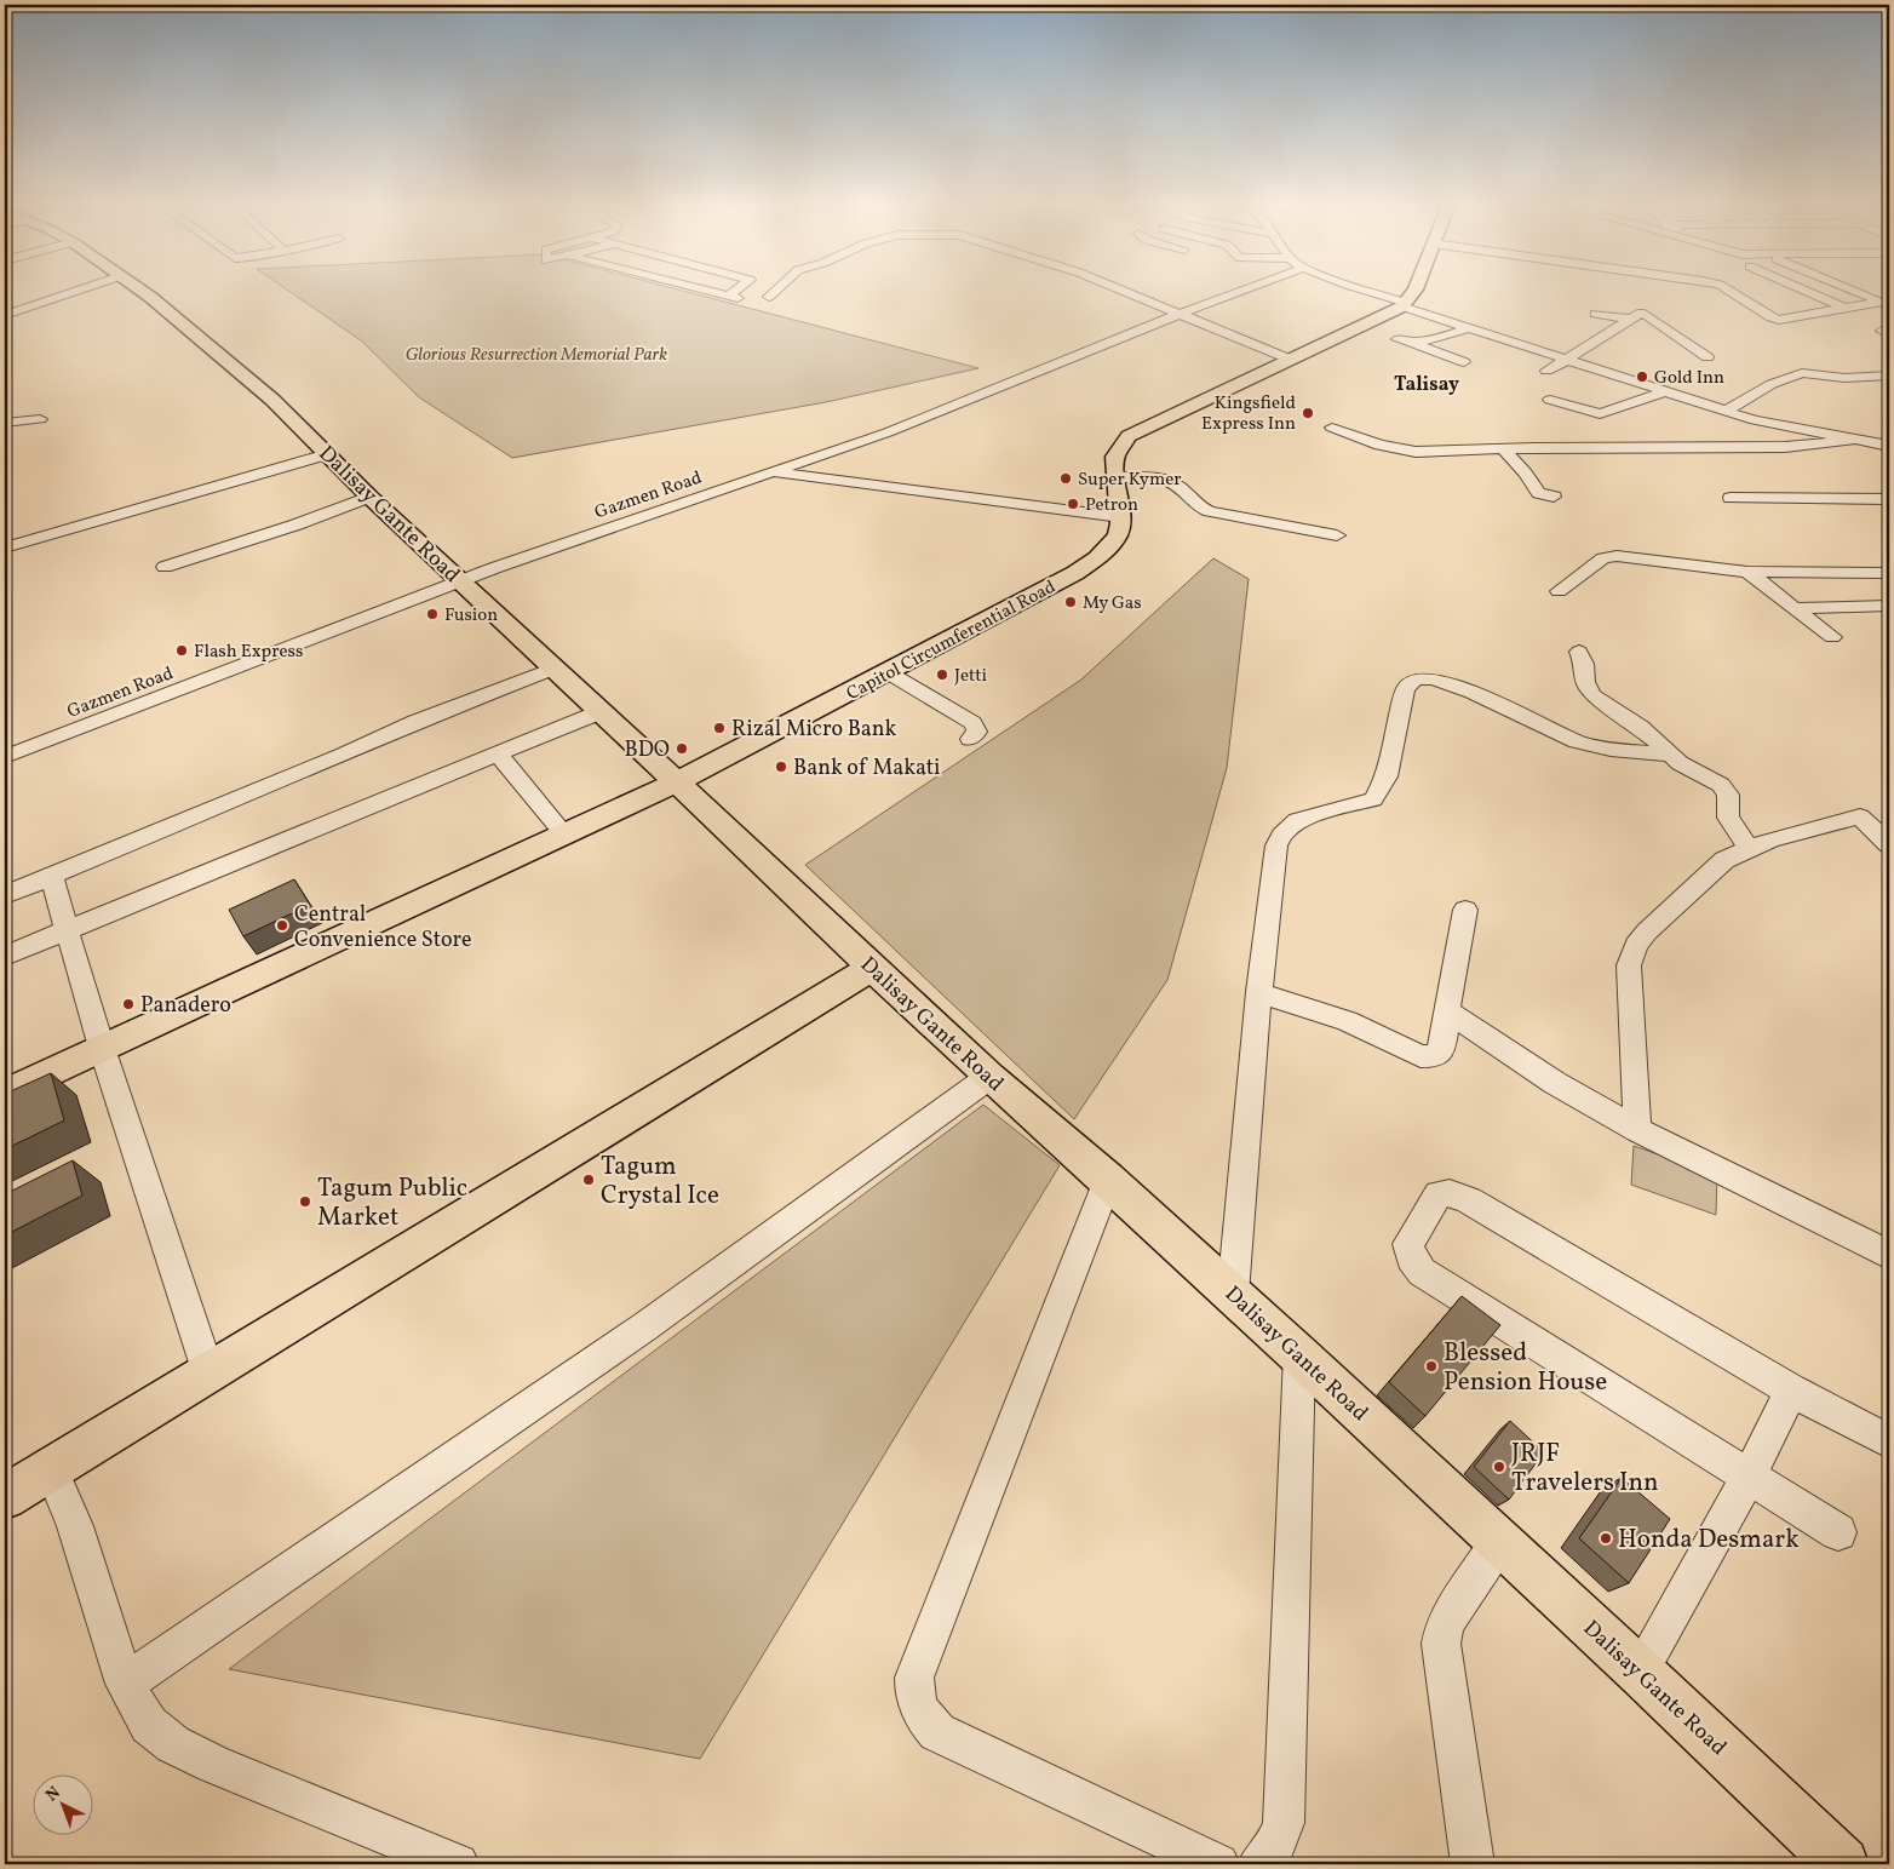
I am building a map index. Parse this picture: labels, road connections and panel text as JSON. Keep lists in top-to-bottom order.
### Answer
{
  "streets": {
    "main road": ["Dalisay Gante Road", "Capitol Circumferential Road"],
    "street": ["Gazmen Road"]
  },
  "crossings": [
    ["Gazmen Road", "Dalisay Gante Road"],
    ["Dalisay Gante Road", "Capitol Circumferential Road"]
  ],
  "districts": ["Talisay"],
  "parks": ["Glorious Resurrection Memorial Park"],
  "places": [
    "Gold Inn",
    "Kingsfield Express Inn",
    "Super Kymer",
    "Petron",
    "My Gas",
    "Fusion",
    "Flash Express",
    "Jetti",
    "Rizal Micro Bank",
    "BDO",
    "Bank of Makati",
    "Central Convenience Store",
    "Panadero",
    "Tagum Crystal Ice",
    "Tagum Public Market",
    "Blessed Pension House",
    "JRJF Travelers Inn",
    "Honda Desmark"
  ],
  "north": "top left"
}
